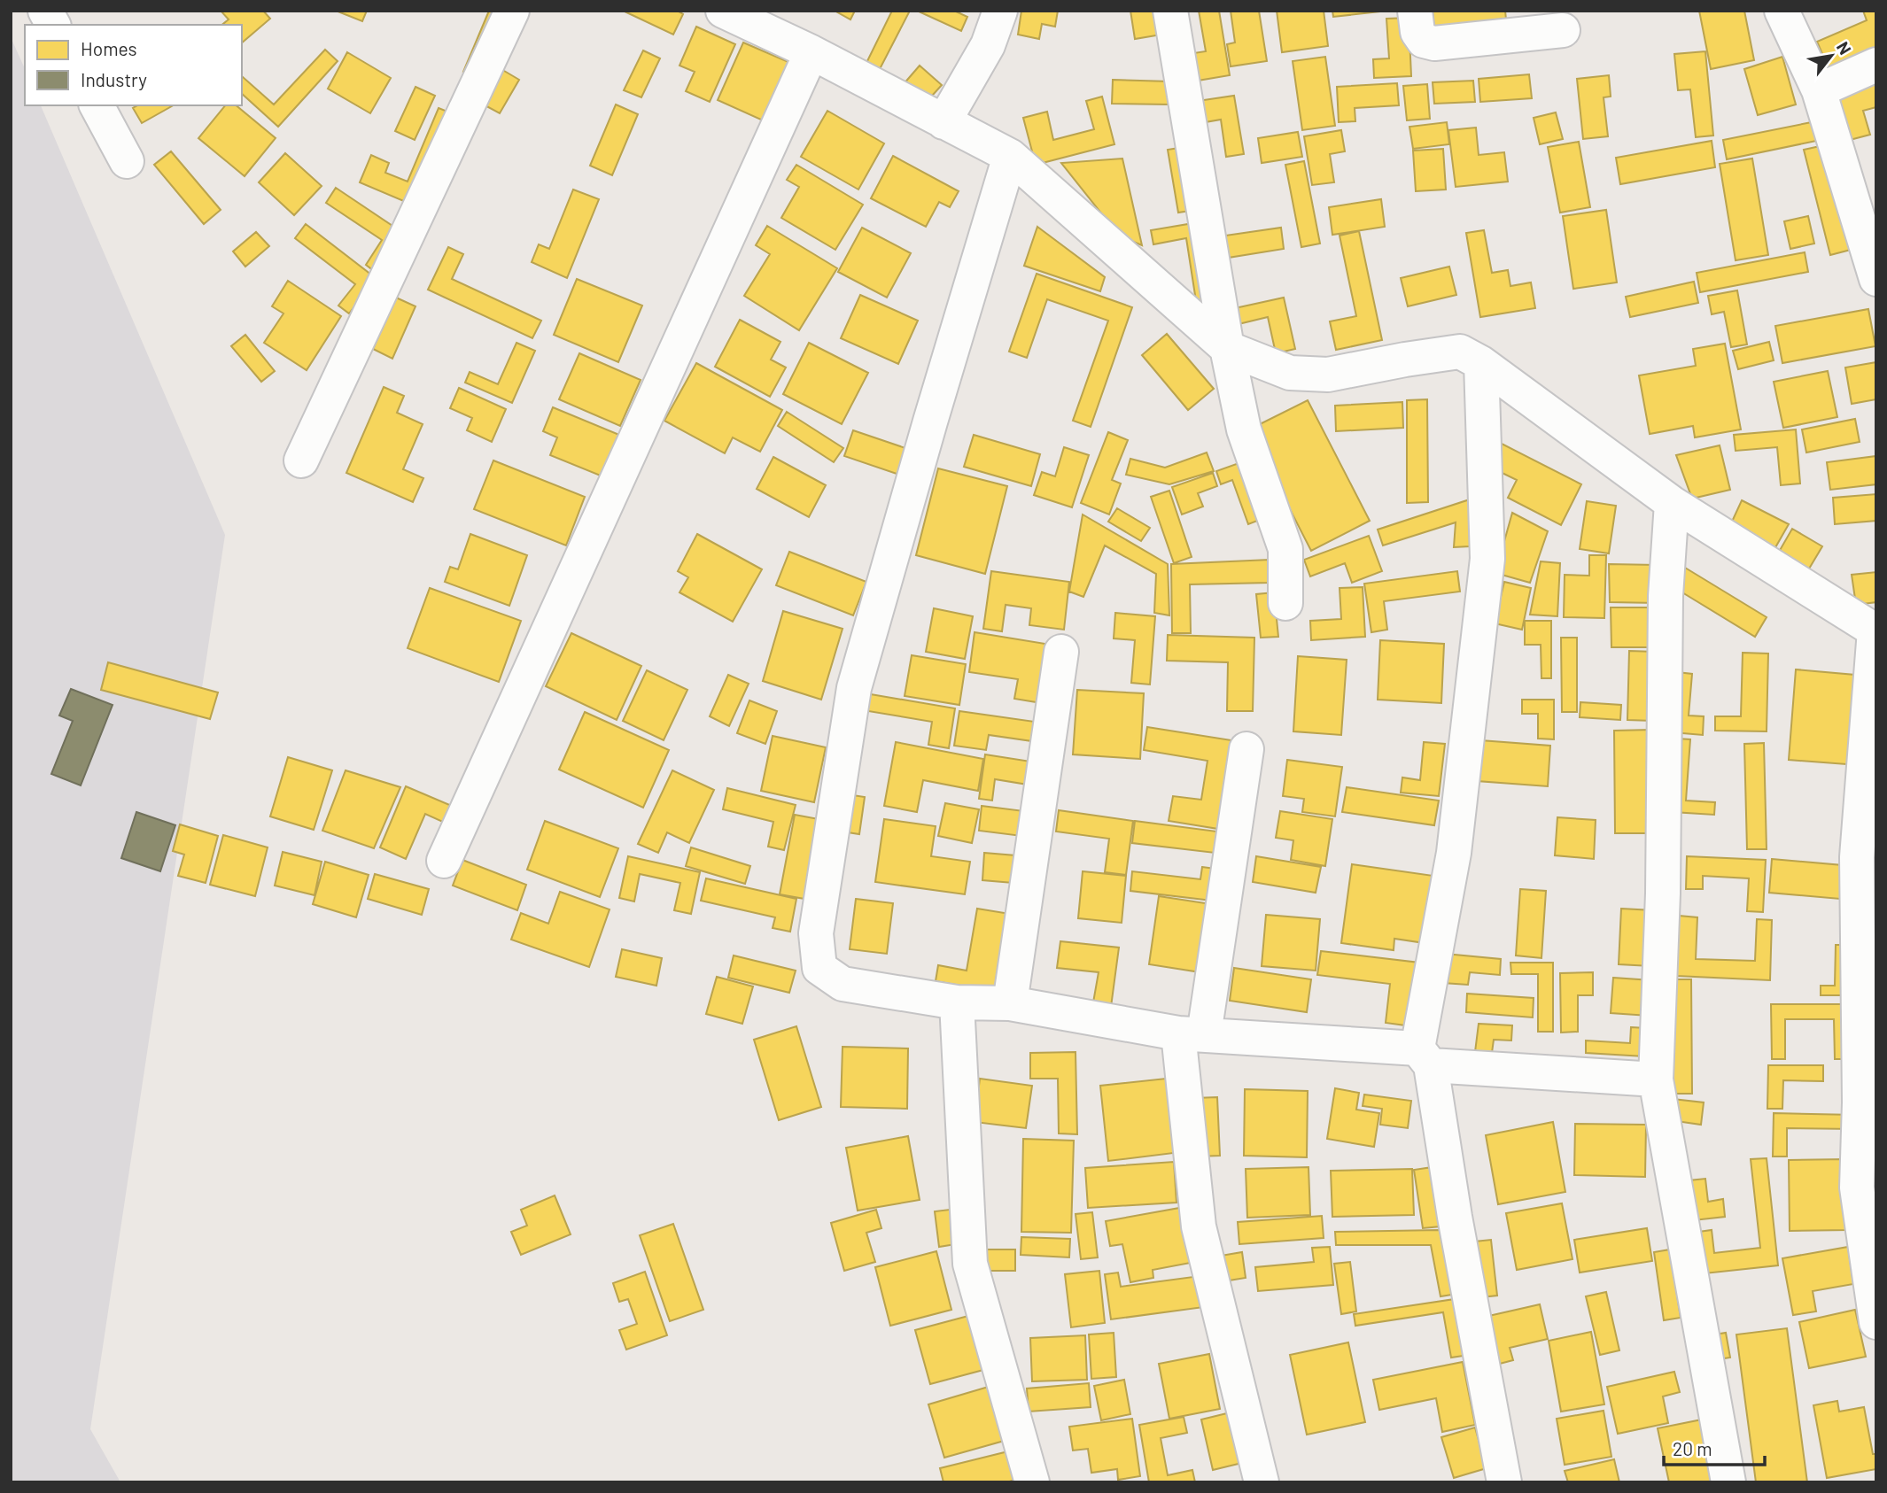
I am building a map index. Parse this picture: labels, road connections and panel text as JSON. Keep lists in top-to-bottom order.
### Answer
{
  "legend": ["Homes", "Industry"],
  "scale_bar": "20 m",
  "north": "top right"
}
